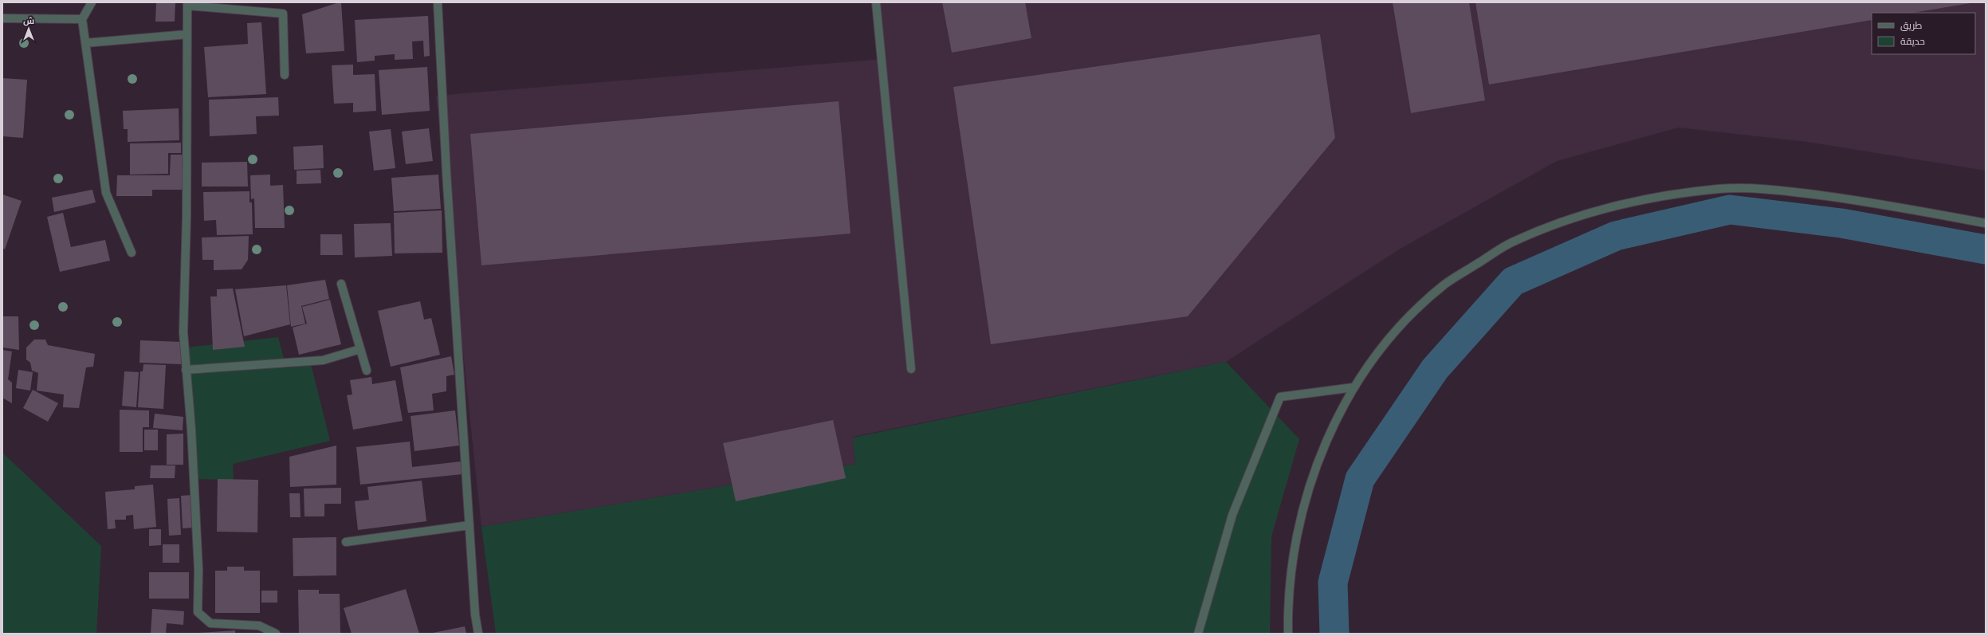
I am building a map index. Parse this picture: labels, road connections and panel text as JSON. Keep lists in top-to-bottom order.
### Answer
{
  "legend": ["طريق", "حديقة"],
  "north": "top"
}
